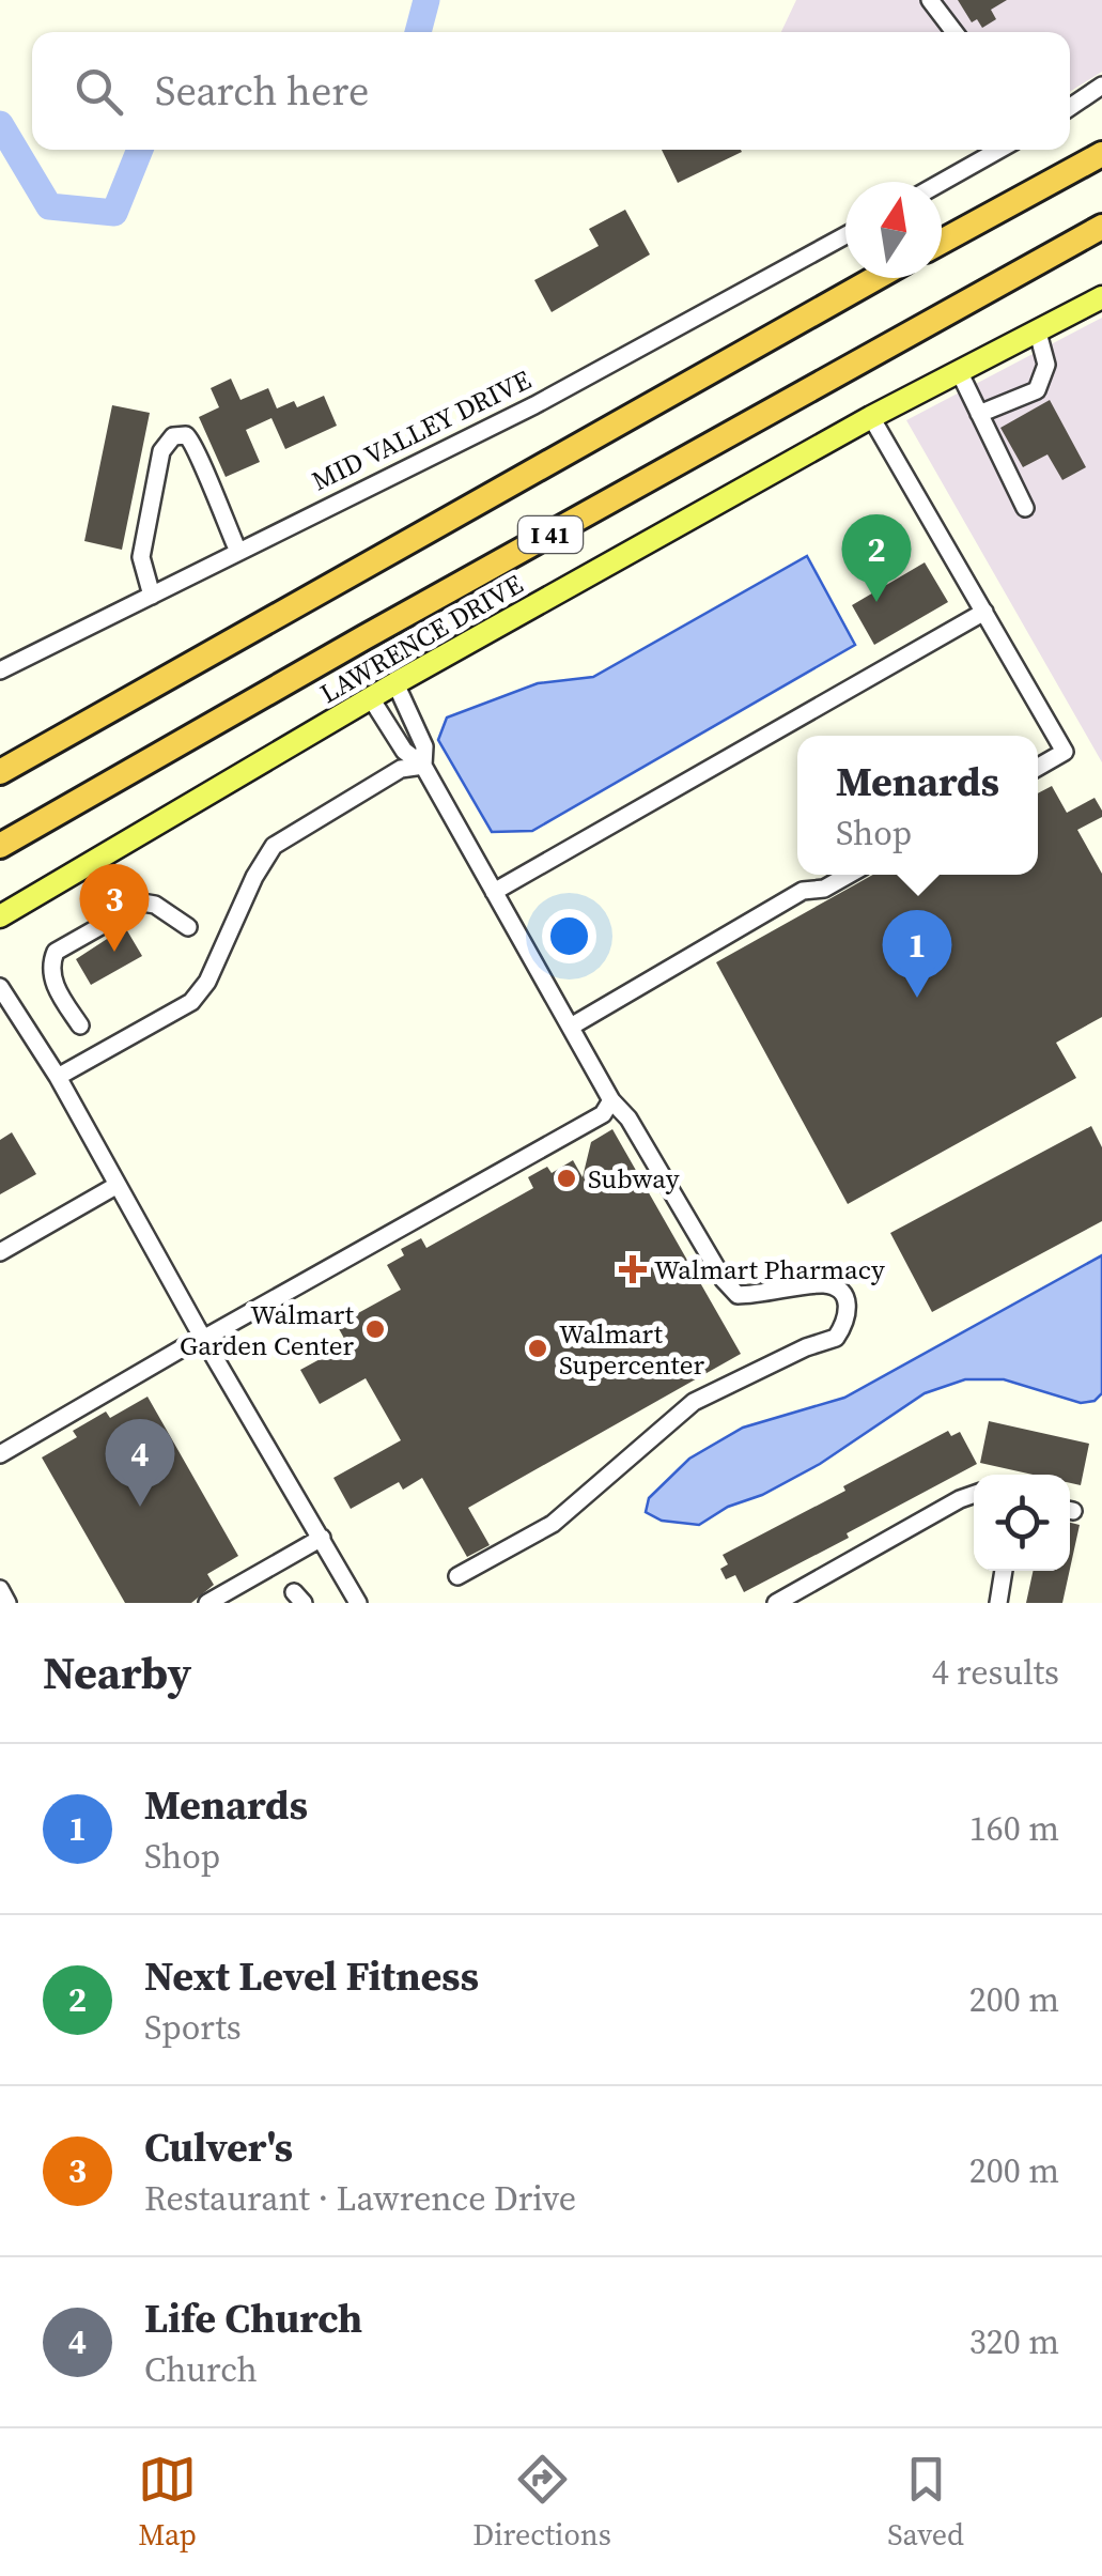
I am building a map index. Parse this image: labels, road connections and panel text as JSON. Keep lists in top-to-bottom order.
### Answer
{
  "streets": {
    "highway": ["I 41"],
    "main road": ["LAWRENCE DRIVE"],
    "street": ["MID VALLEY DRIVE"]
  },
  "places": {
    "other": ["Subway", "Walmart Garden Center", "Walmart Supercenter"],
    "health": ["Walmart Pharmacy"]
  },
  "north": "top",
  "page": {
    "search": "Search here",
    "pins": [
      "2",
      "3",
      "1",
      "4"
    ],
    "popup": ["Menards", "Shop"],
    "heading": ["Nearby", "4 results"],
    "list": [
      {
        "mark": "1",
        "name": "Menards",
        "note": "Shop",
        "value": "160 m"
      },
      {
        "mark": "2",
        "name": "Next Level Fitness",
        "note": "Sports",
        "value": "200 m"
      },
      {
        "mark": "3",
        "name": "Culver's",
        "note": "Restaurant · Lawrence Drive",
        "value": "200 m"
      },
      {
        "mark": "4",
        "name": "Life Church",
        "note": "Church",
        "value": "320 m"
      }
    ],
    "nav": ["Map", "Directions", "Saved"]
  }
}
